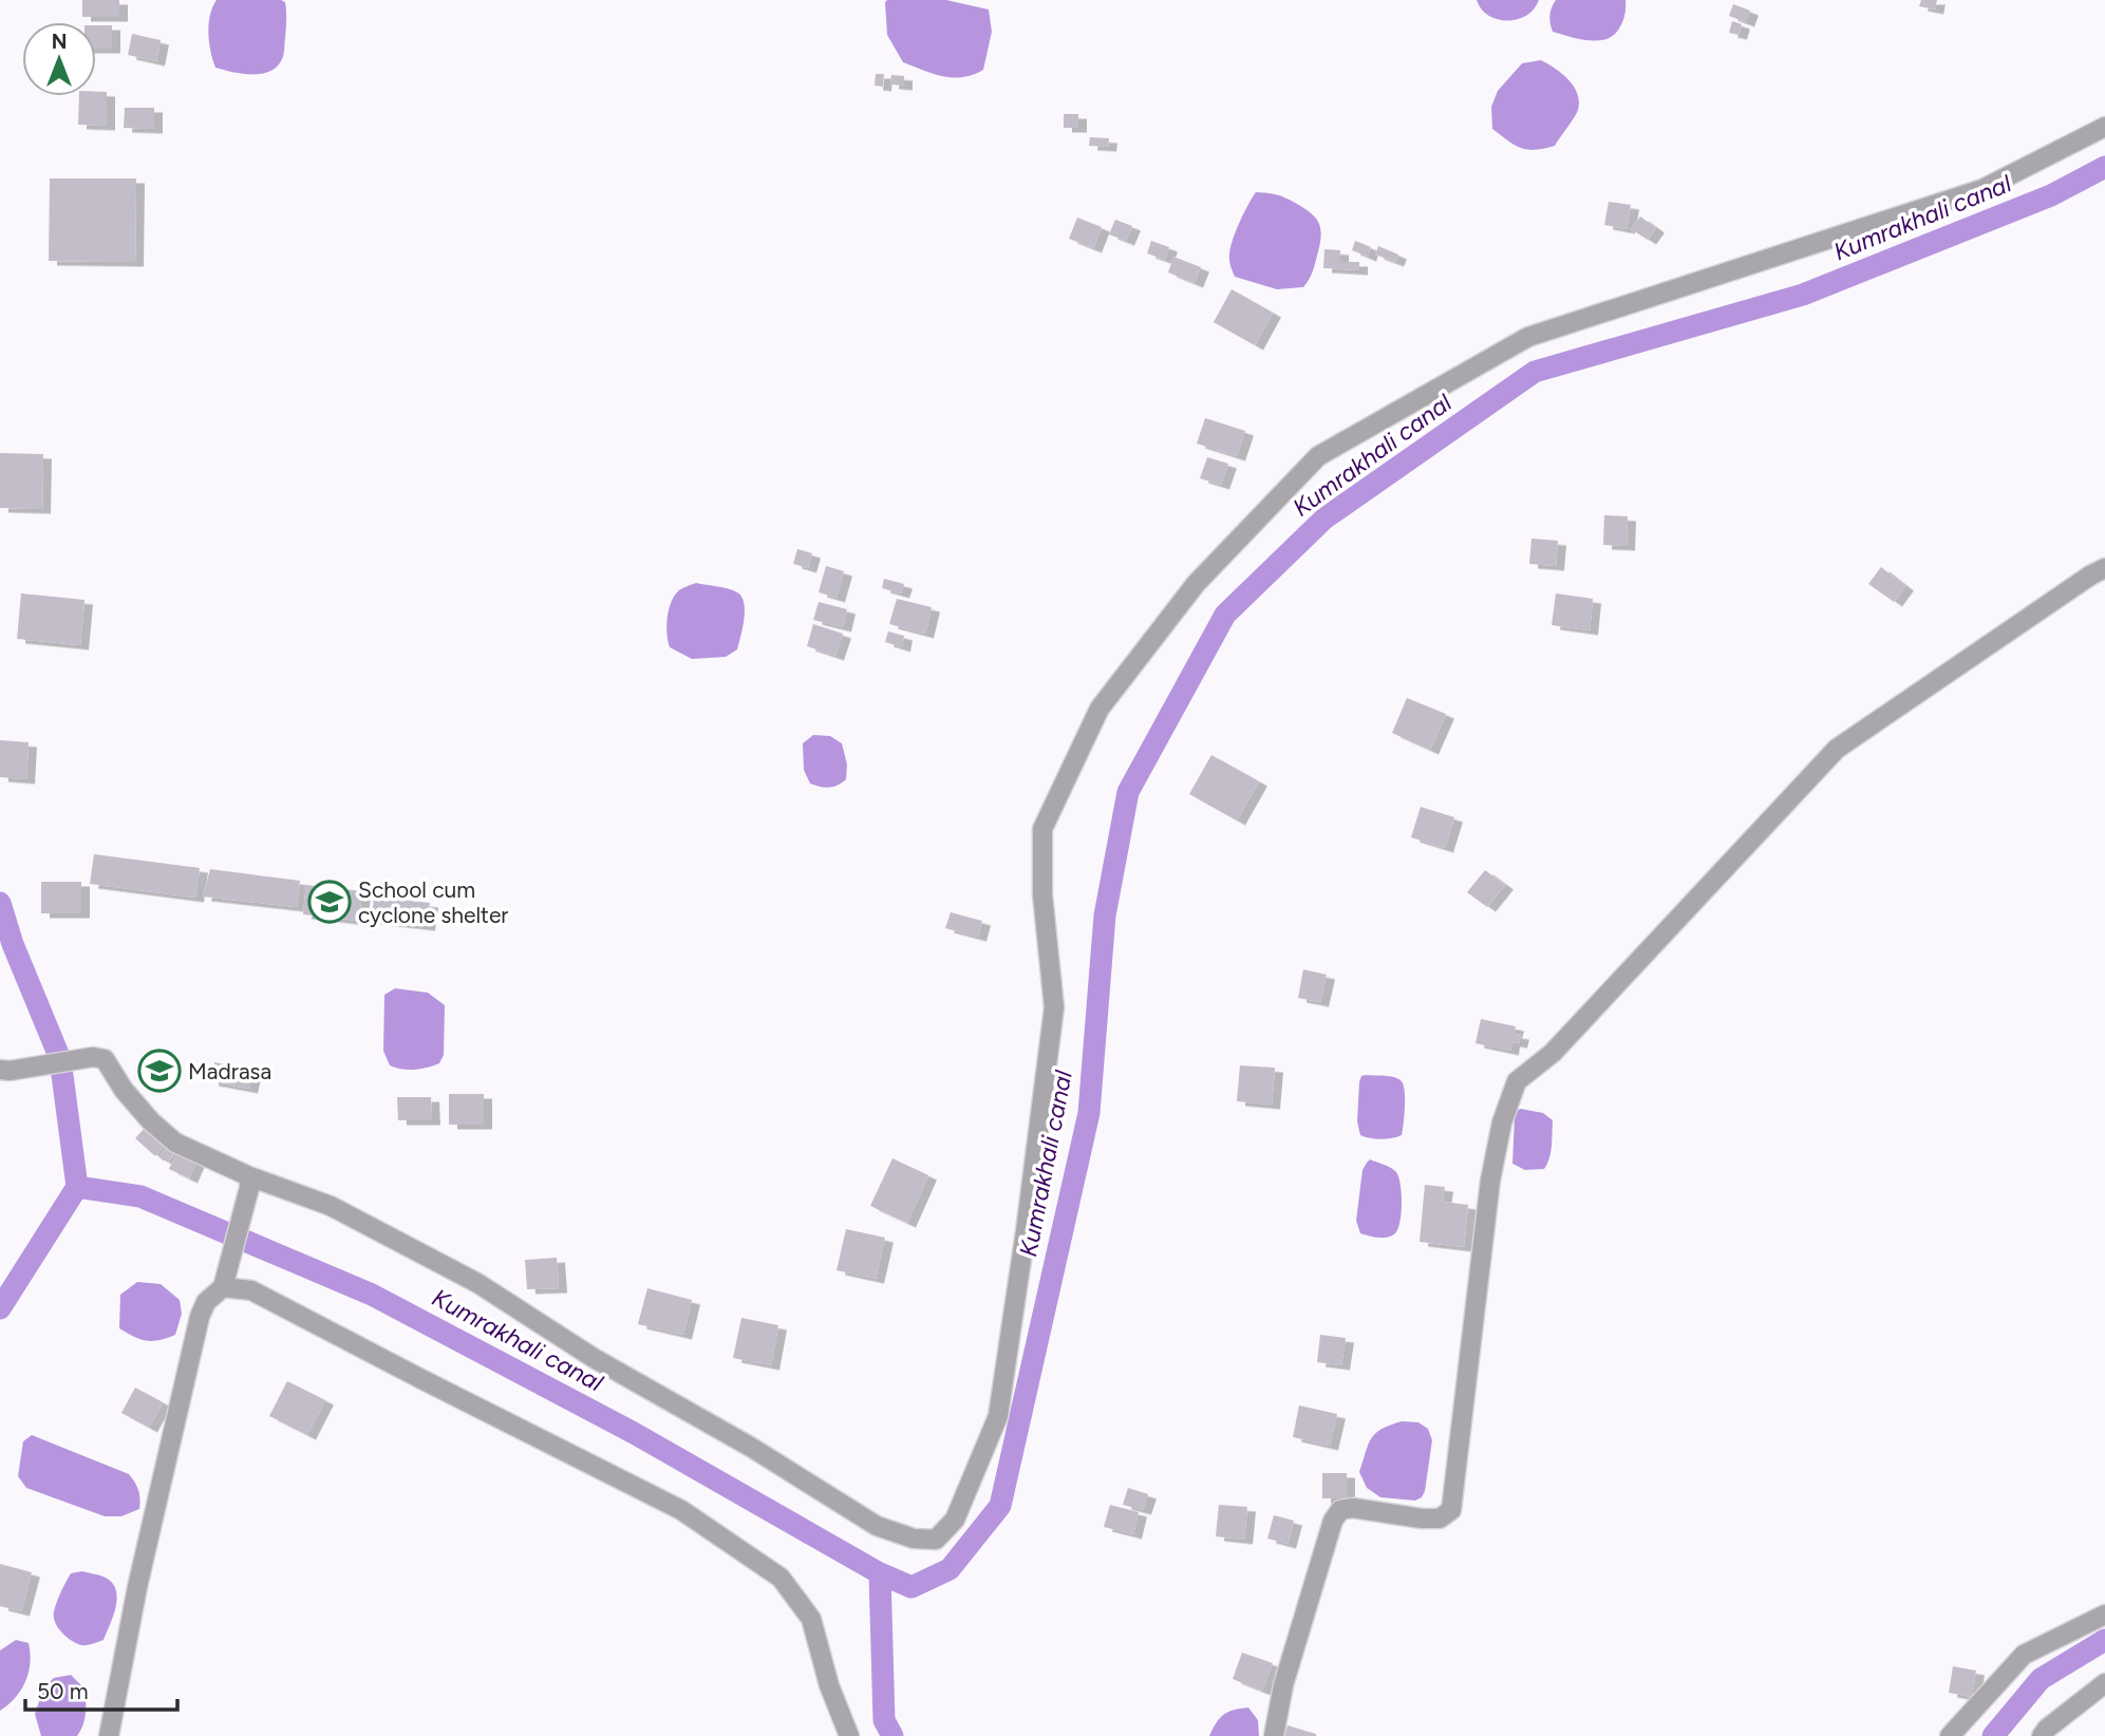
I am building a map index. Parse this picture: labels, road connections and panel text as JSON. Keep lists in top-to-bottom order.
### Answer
{
  "water": ["Kumrakhali canal"],
  "places": {
    "school or university": ["School cum cyclone shelter", "Madrasa"]
  },
  "scale_bar": "50 m",
  "north": "top"
}
